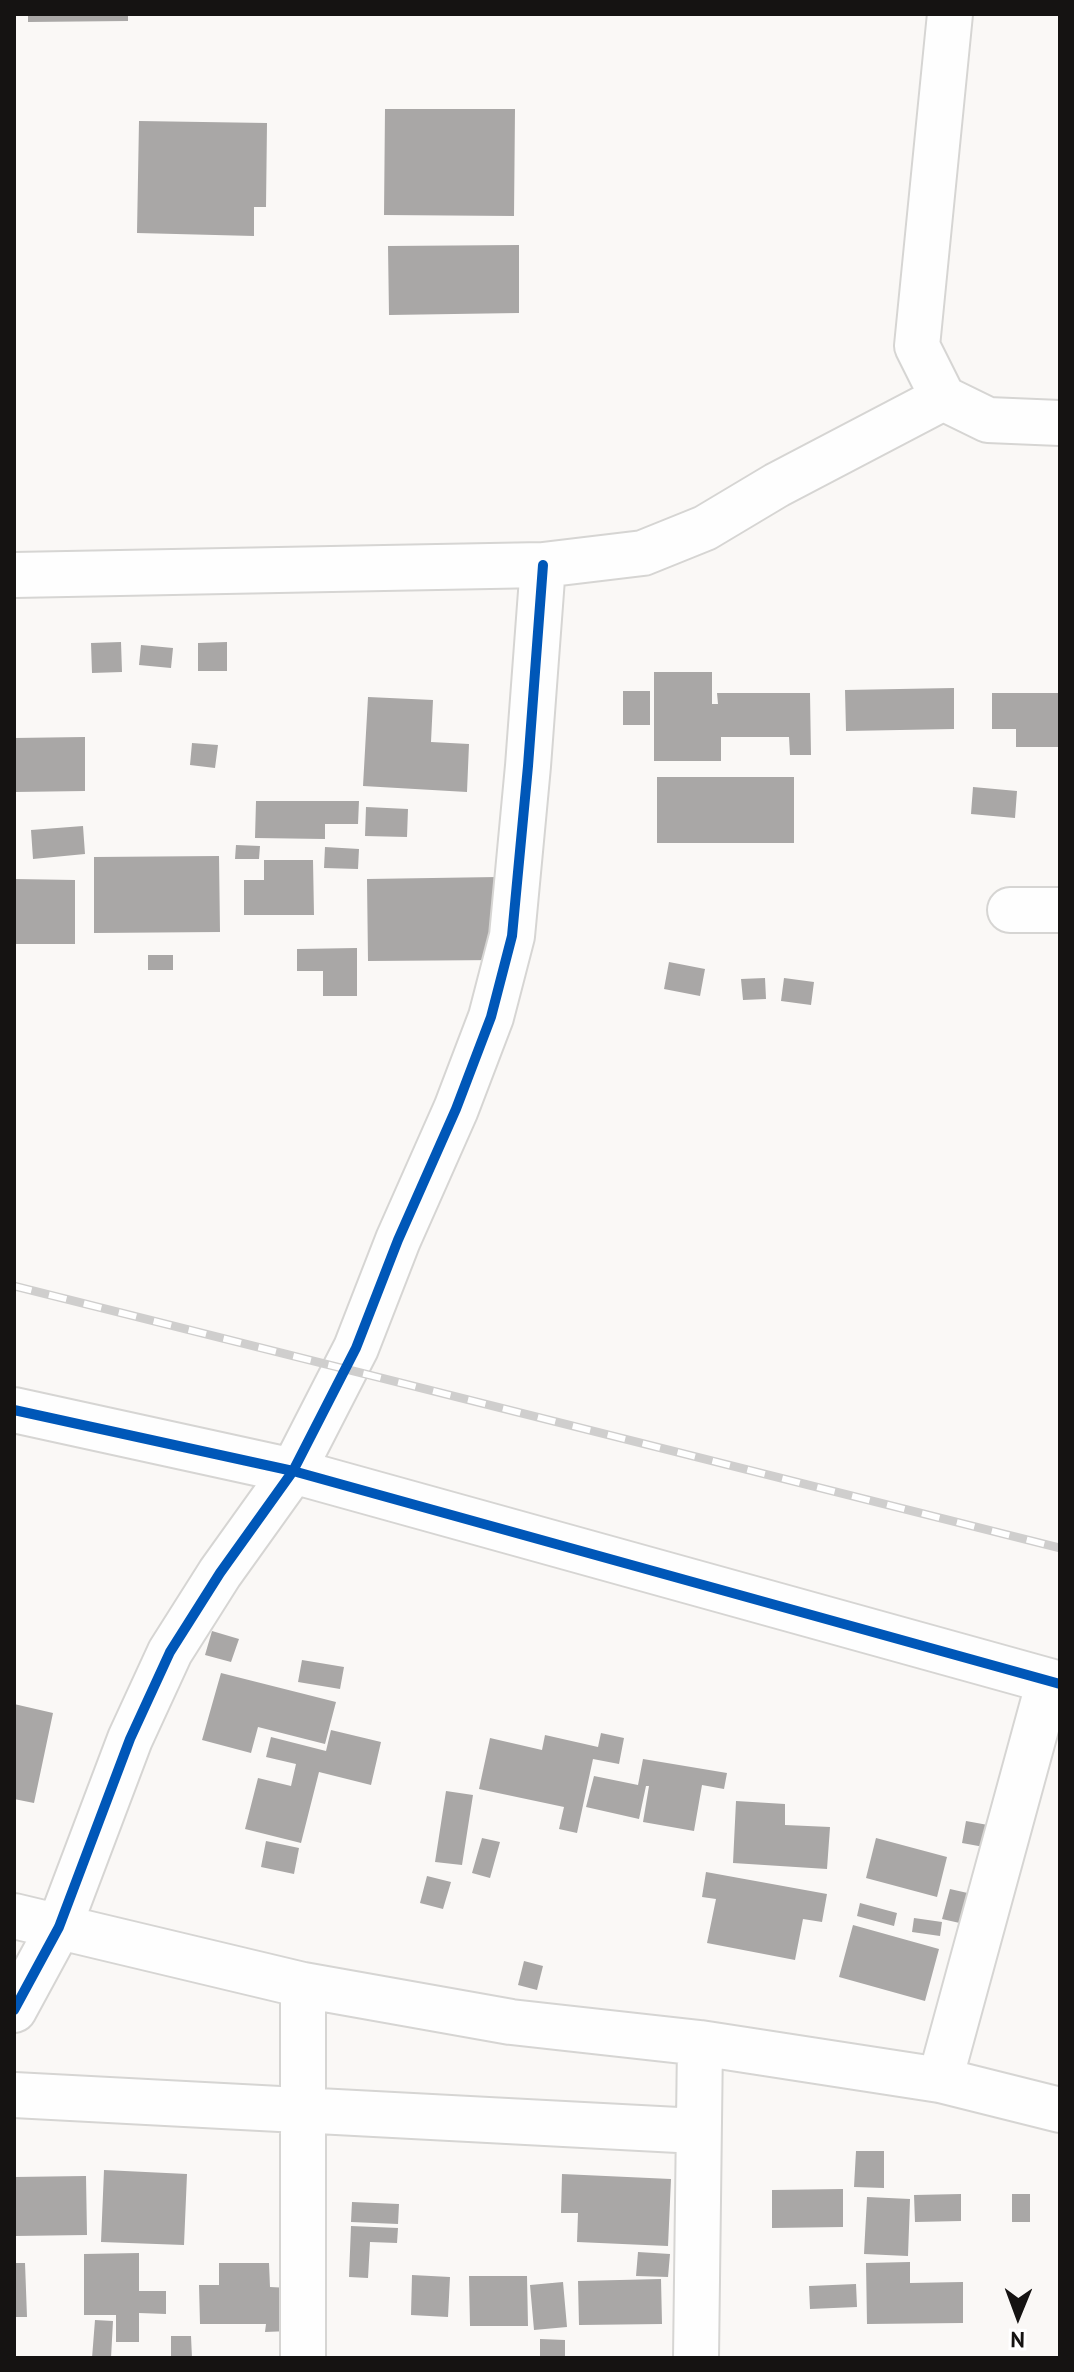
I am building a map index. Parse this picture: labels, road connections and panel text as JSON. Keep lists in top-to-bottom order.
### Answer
{
  "north": "bottom"
}
